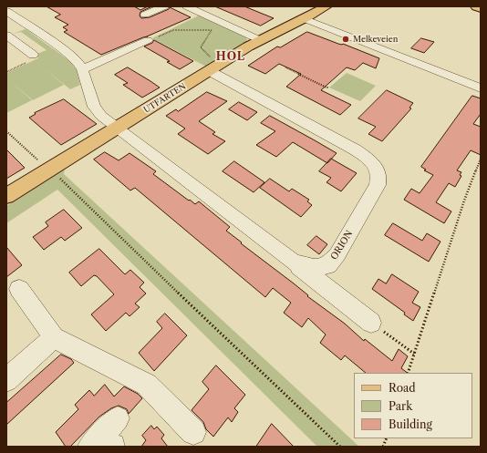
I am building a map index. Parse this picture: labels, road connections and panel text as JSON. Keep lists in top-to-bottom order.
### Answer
{
  "streets": {
    "main road": ["UTFARTEN"],
    "street": ["ORION"]
  },
  "crossings": [
    ["UTFARTEN", "ORION"]
  ],
  "districts": ["HOL"],
  "places": ["Melkeveien"],
  "legend": ["Road", "Park", "Building"]
}
